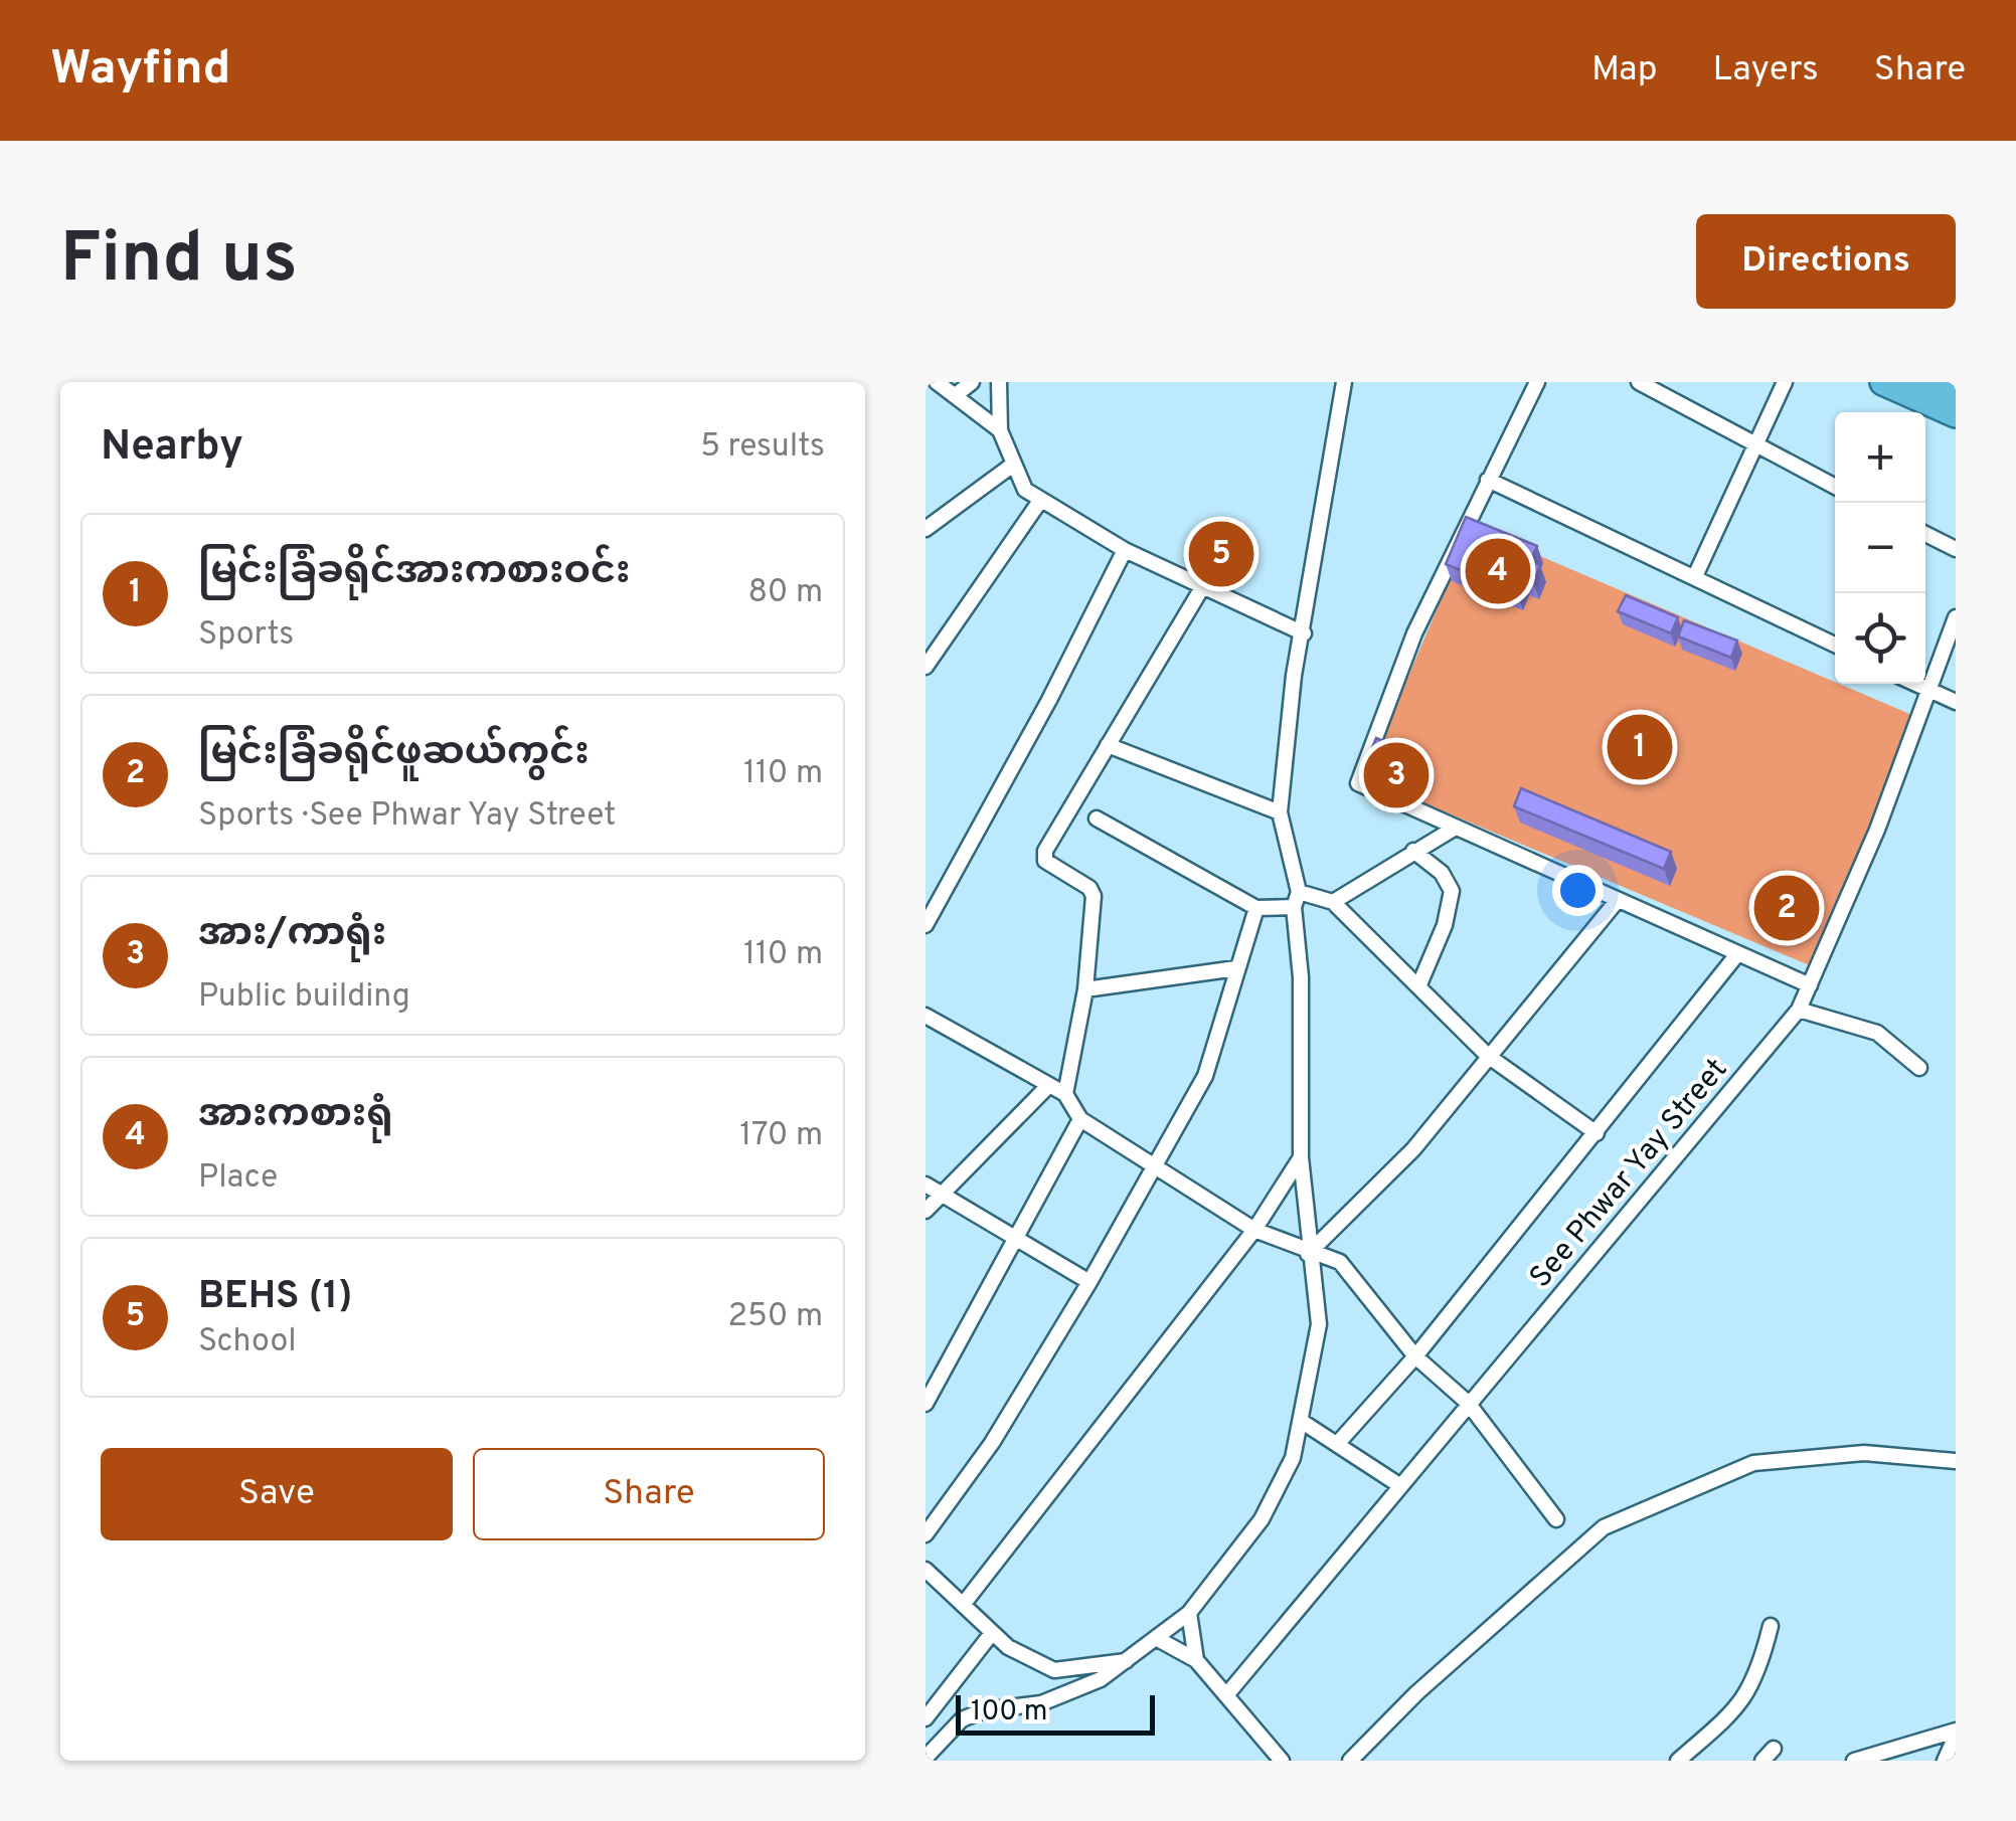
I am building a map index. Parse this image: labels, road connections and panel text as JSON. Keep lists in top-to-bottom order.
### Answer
{
  "streets": {
    "street": ["See Phwar Yay Street"]
  },
  "scale_bar": "100 m",
  "page": {
    "header": "Wayfind",
    "nav": ["Map", "Layers", "Share"],
    "buttons": [
      "Directions",
      ["Save", "Share"]
    ],
    "title": "Find us",
    "heading": ["Nearby", "5 results"],
    "map_buttons": ["+", "−"],
    "list": [
      {
        "mark": "1",
        "name": "မြင်းခြံခရိုင်အားကစားဝင်း",
        "note": "Sports",
        "value": "80 m"
      },
      {
        "mark": "2",
        "name": "မြင်းခြံခရိုင်ဖူဆယ်ကွင်း",
        "note": "Sports · See Phwar Yay Street",
        "value": "110 m"
      },
      {
        "mark": "3",
        "name": "အား/ကာရုံး",
        "note": "Public building",
        "value": "110 m"
      },
      {
        "mark": "4",
        "name": "အားကစားရုံ",
        "note": "Place",
        "value": "170 m"
      },
      {
        "mark": "5",
        "name": "BEHS (1)",
        "note": "School",
        "value": "250 m"
      }
    ],
    "pins": [
      "5",
      "4",
      "1",
      "3",
      "2"
    ],
    "scale": "100 m"
  }
}
